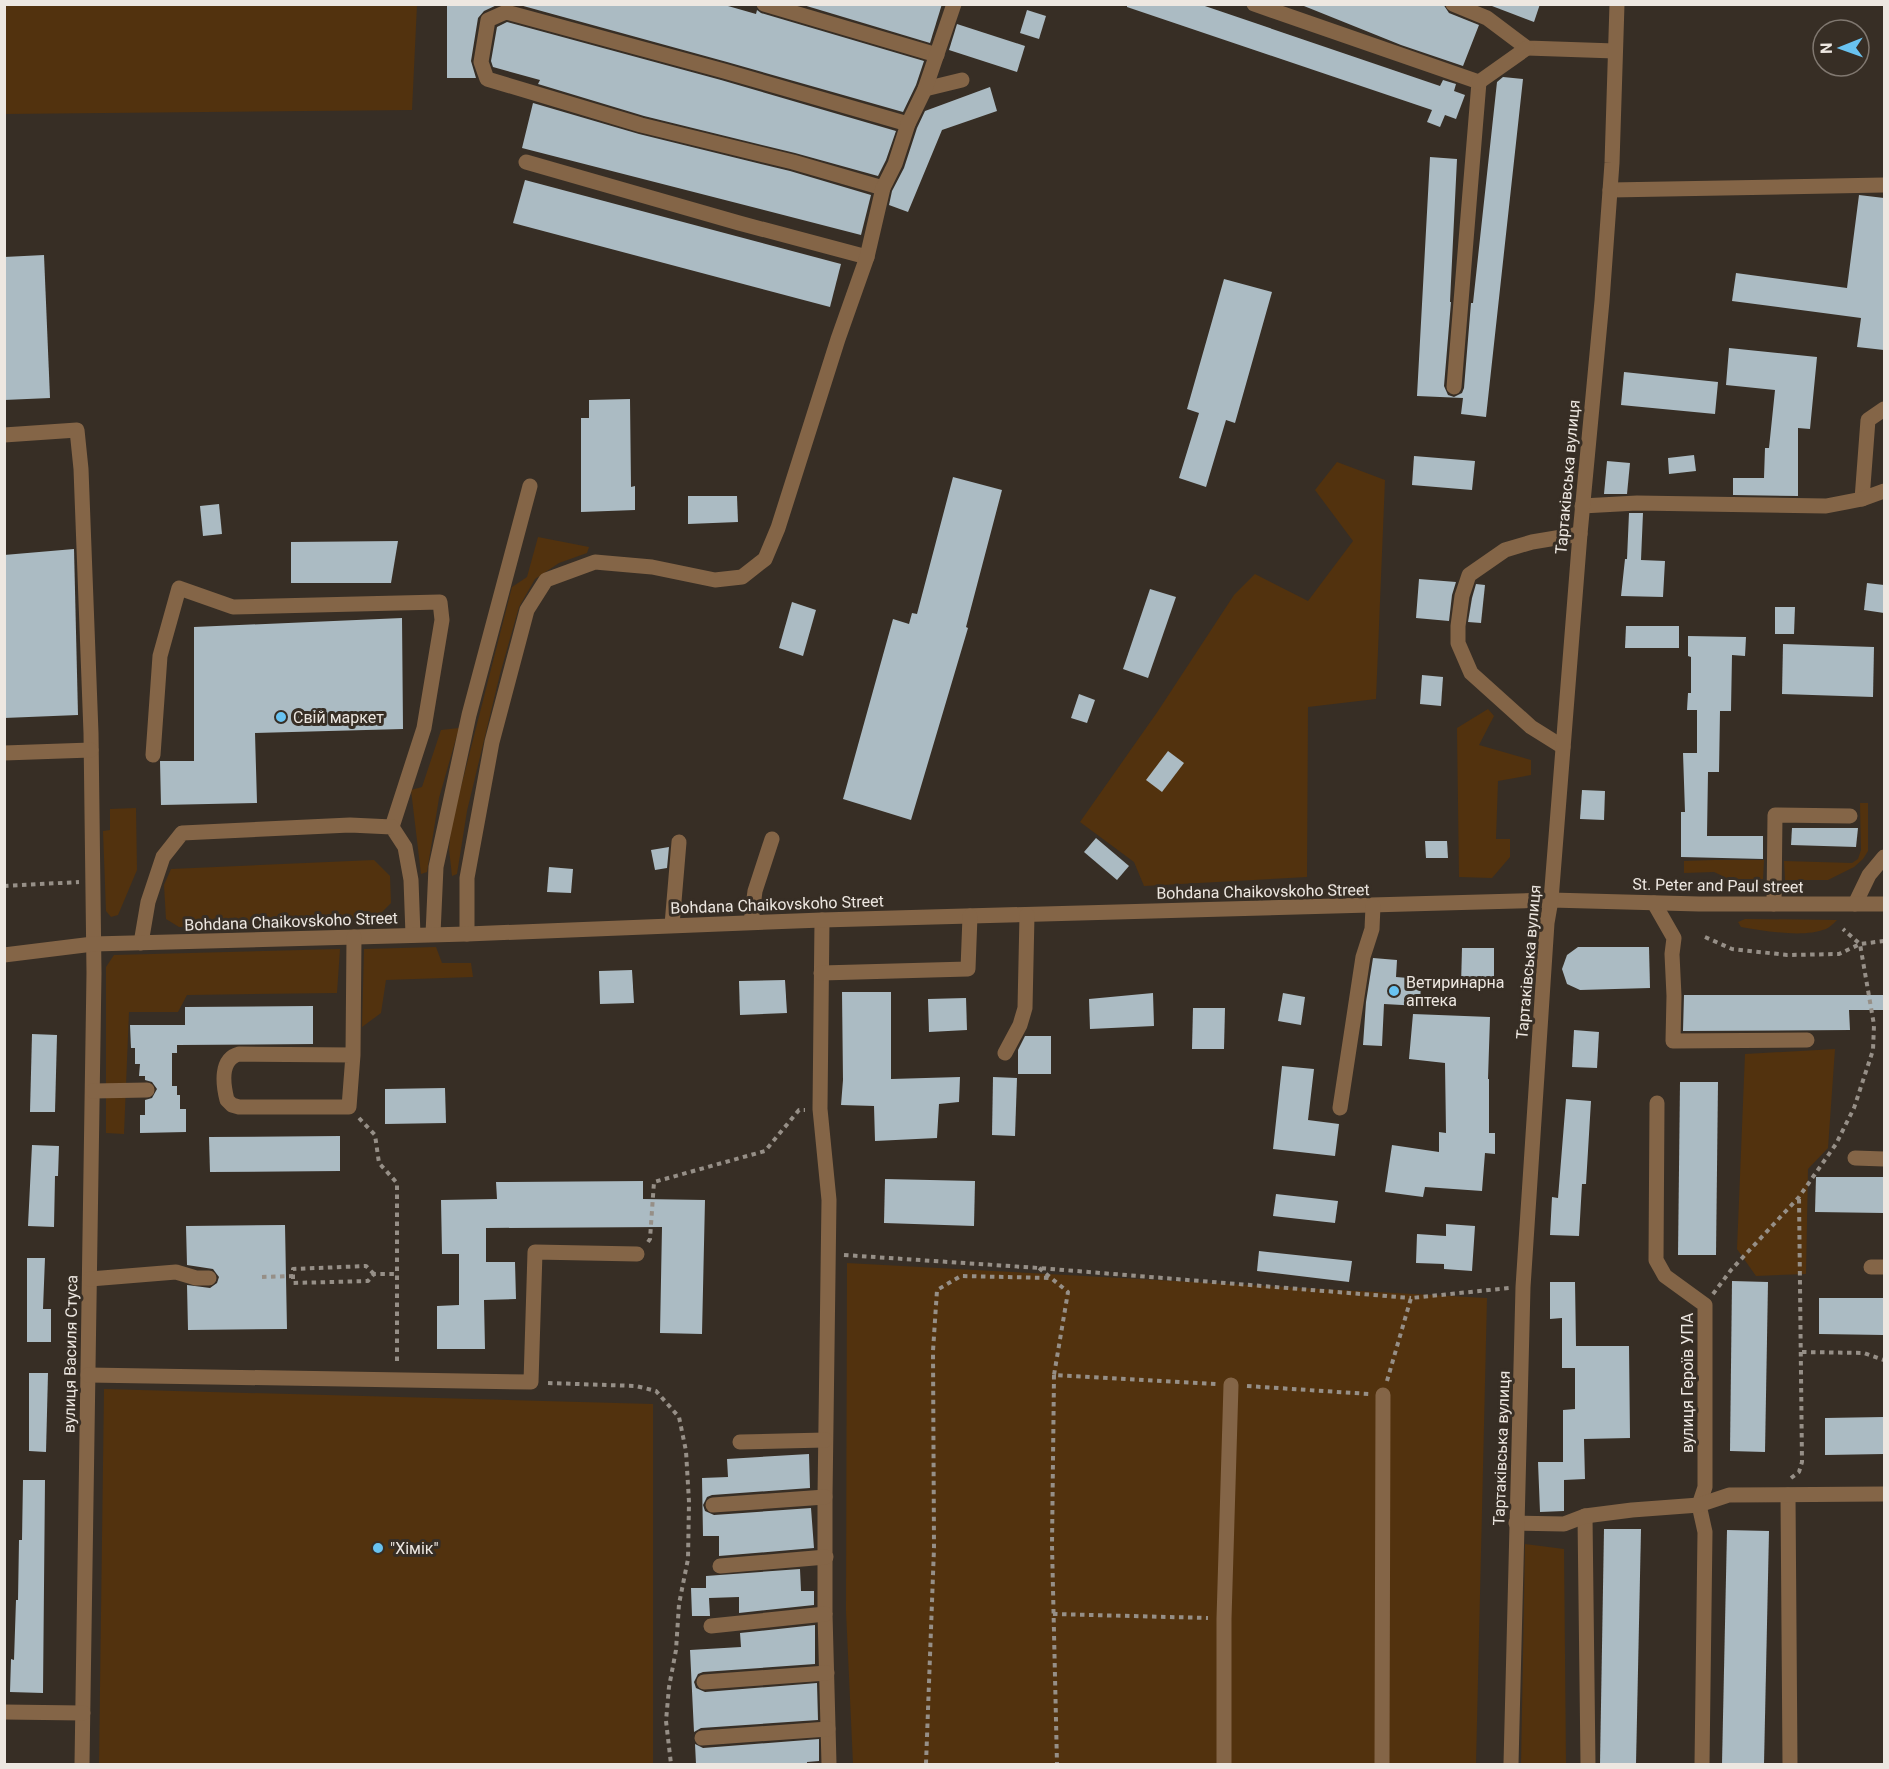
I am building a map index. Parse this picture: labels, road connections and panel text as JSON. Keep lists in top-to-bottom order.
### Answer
{
  "streets": {
    "street": [
      "Тартаківська вулиця",
      "St. Peter and Paul street",
      "Bohdana Chaikovskoho Street",
      "вулиця Василя Стуса",
      "вулиця Героїв УПА"
    ]
  },
  "crossings": [
    ["Тартаківська вулиця", "St. Peter and Paul street"],
    ["Тартаківська вулиця", "Bohdana Chaikovskoho Street"],
    ["St. Peter and Paul street", "Bohdana Chaikovskoho Street"],
    ["Bohdana Chaikovskoho Street", "вулиця Василя Стуса"]
  ],
  "places": ["Свiй маркет", "Ветиринарна аптека", "\"Хімік\""],
  "north": "left"
}
